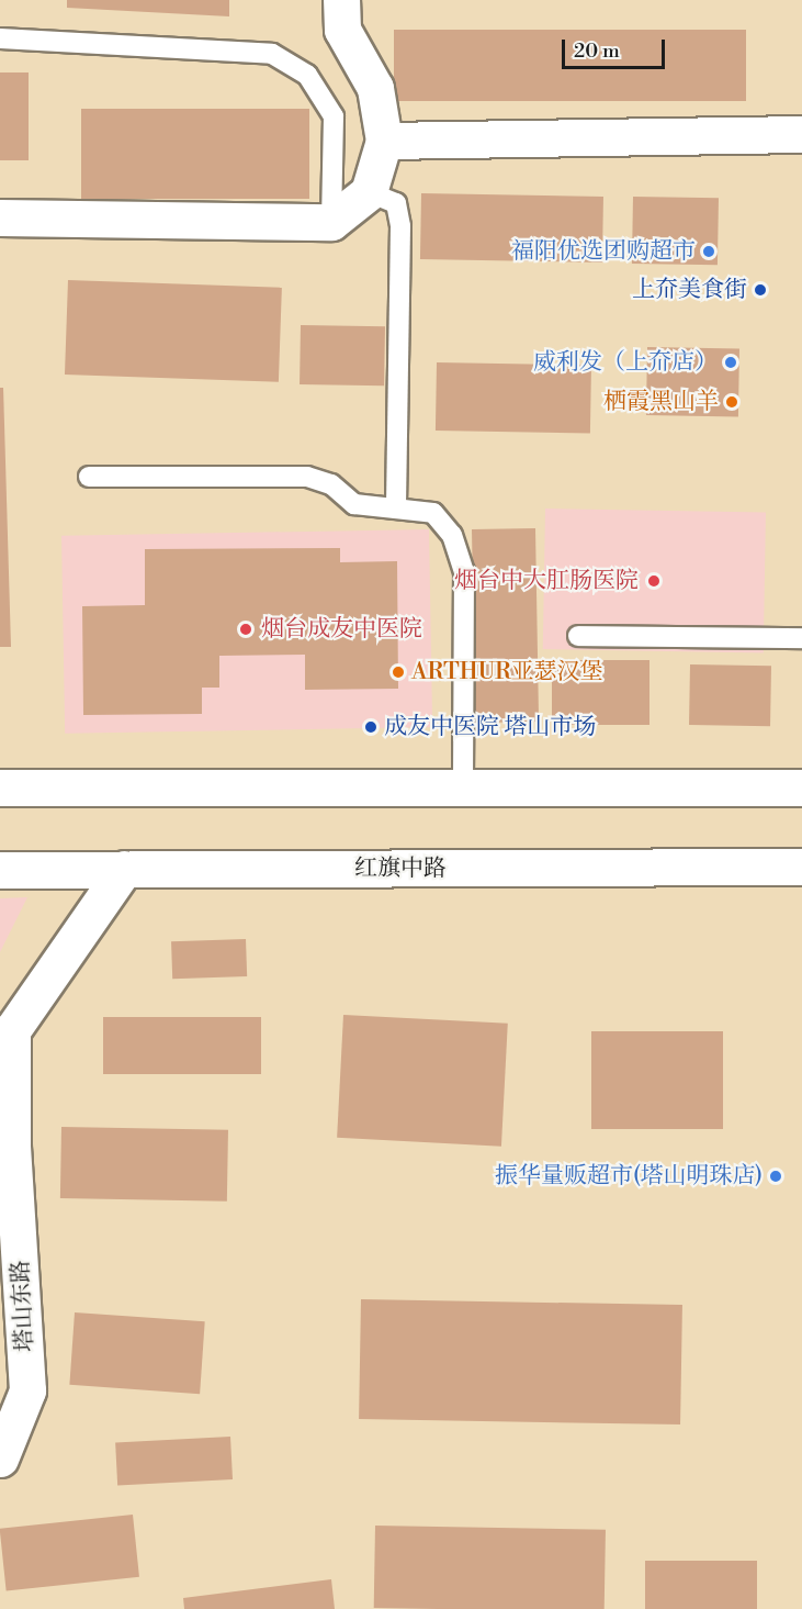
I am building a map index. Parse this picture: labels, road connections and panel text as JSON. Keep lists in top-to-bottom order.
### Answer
{
  "streets": {
    "street": ["红旗中路", "塔山东路"]
  },
  "places": [
    "福阳优选团购超市",
    "上夼美食街",
    "威利发（上夼店）",
    "栖霞黑山羊",
    "烟台中大肛肠医院",
    "烟台成友中医院",
    "ARTHUR亚瑟汉堡",
    "成友中医院 塔山市场",
    "振华量贩超市(塔山明珠店)"
  ],
  "scale_bar": "20 m"
}
